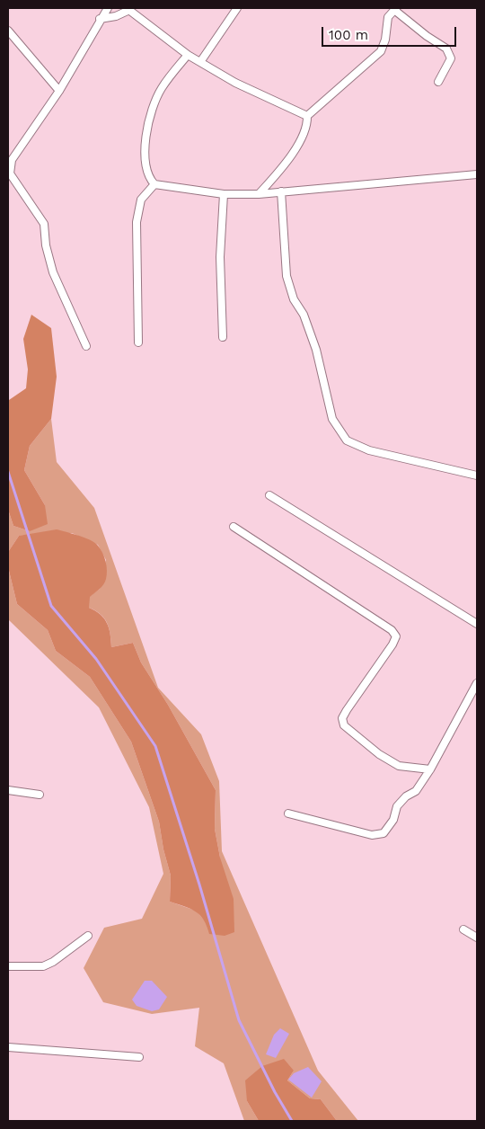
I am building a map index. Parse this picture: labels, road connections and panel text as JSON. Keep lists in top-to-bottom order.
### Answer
{
  "scale_bar": "100 m"
}
